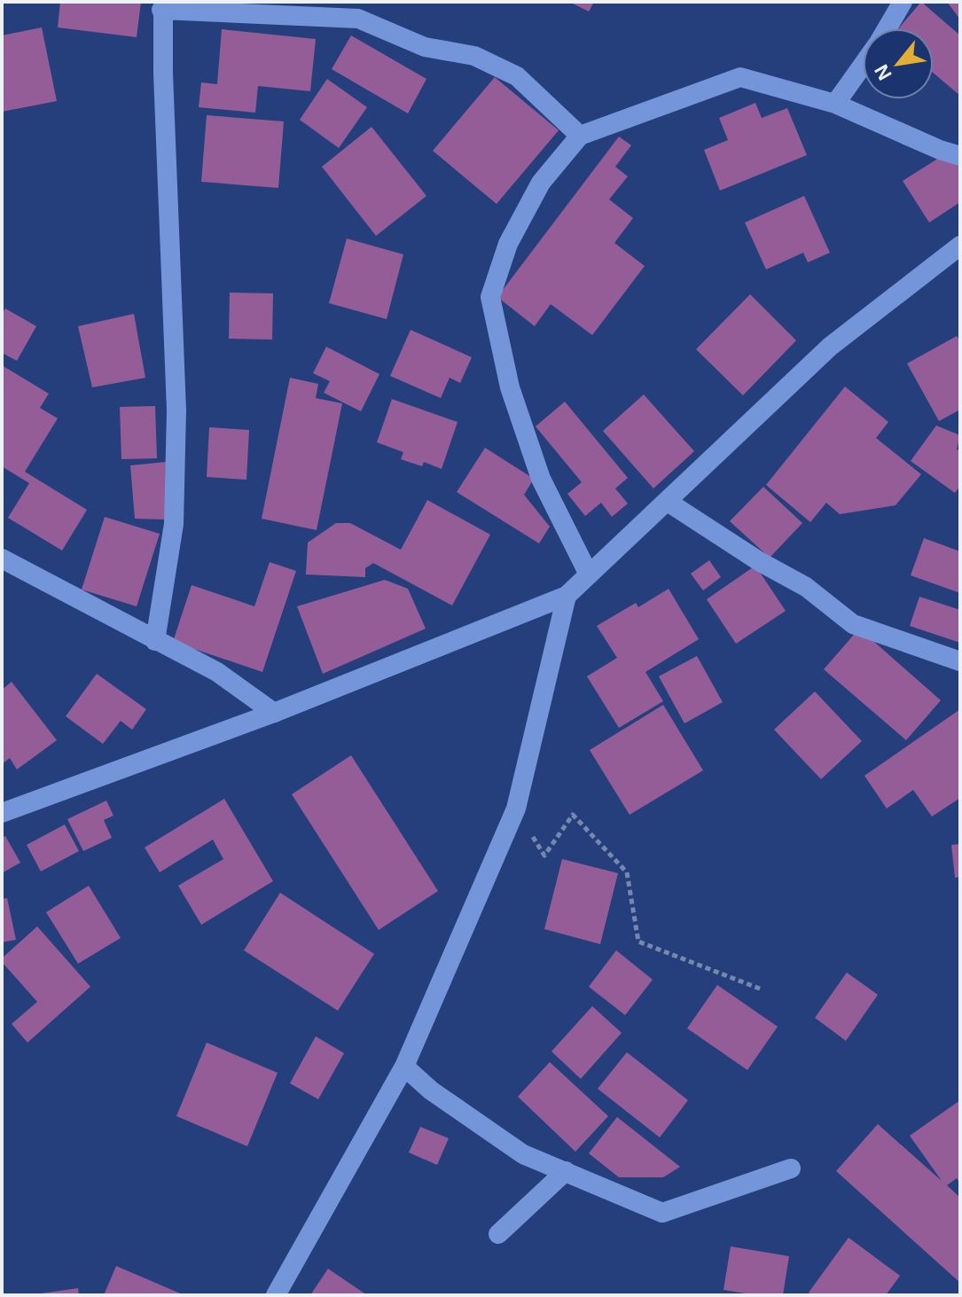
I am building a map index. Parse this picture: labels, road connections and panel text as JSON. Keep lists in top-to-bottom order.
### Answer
{
  "north": "bottom left"
}
